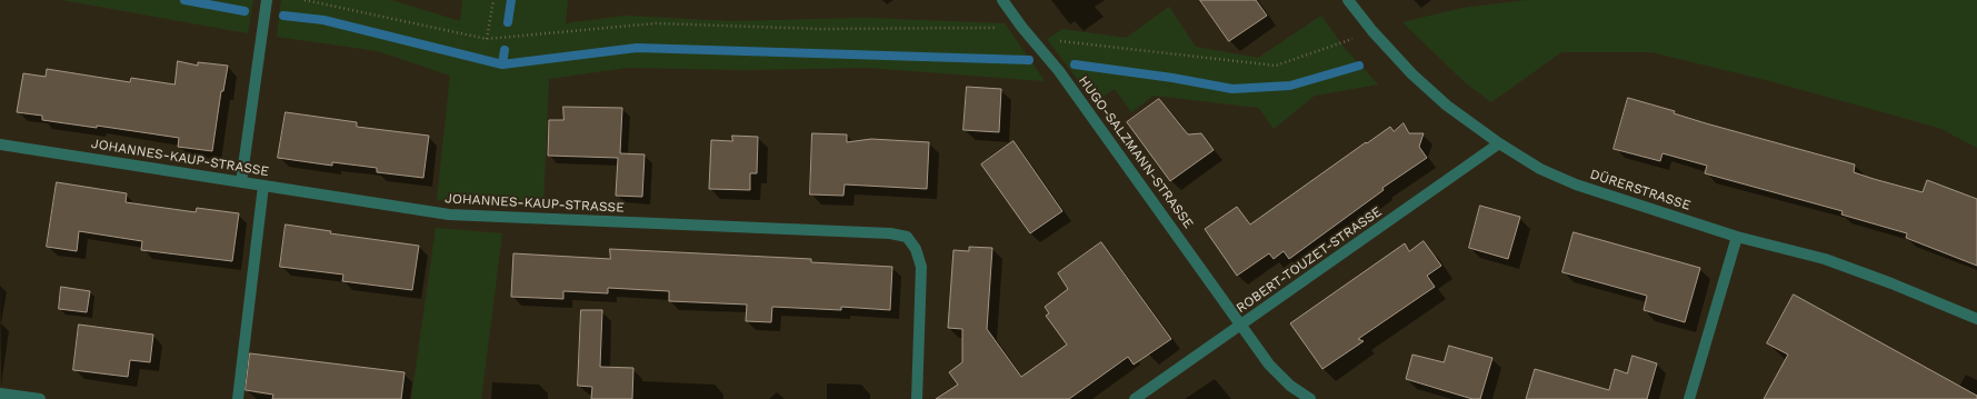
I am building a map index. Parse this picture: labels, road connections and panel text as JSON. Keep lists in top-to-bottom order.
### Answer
{
  "streets": {
    "street": [
      "HUGO-SALZMANN-STRASSE",
      "JOHANNES-KAUP-STRASSE",
      "DÜRERSTRASSE",
      "ROBERT-TOUZET-STRASSE"
    ]
  },
  "crossings": [
    ["HUGO-SALZMANN-STRASSE", "ROBERT-TOUZET-STRASSE"],
    ["DÜRERSTRASSE", "ROBERT-TOUZET-STRASSE"]
  ]
}
